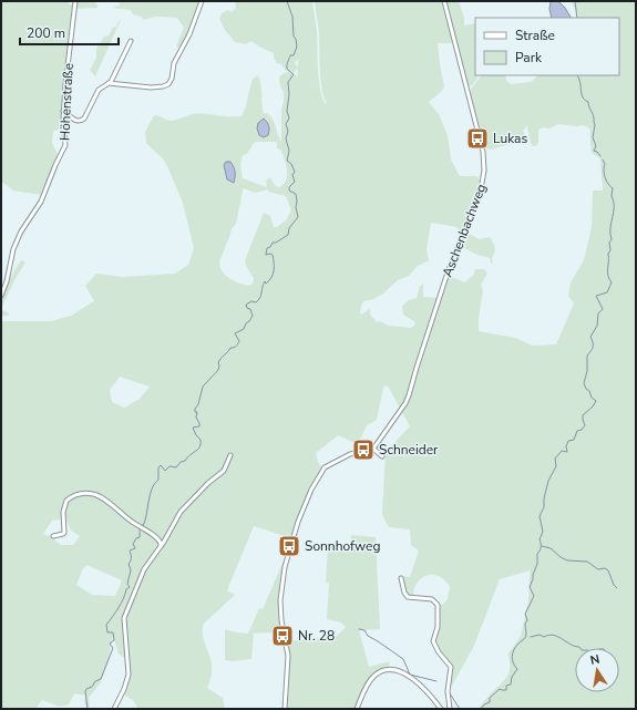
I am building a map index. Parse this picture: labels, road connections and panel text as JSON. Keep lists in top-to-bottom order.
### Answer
{
  "streets": {
    "street": ["Höhenstraße", "Aschenbachweg"]
  },
  "places": {
    "bus stop": [
      "Lukas",
      "Schneider",
      "Sonnhofweg",
      "Nr. 28"
    ]
  },
  "legend": ["Straße", "Park"],
  "scale_bar": "200 m",
  "north": "top"
}
